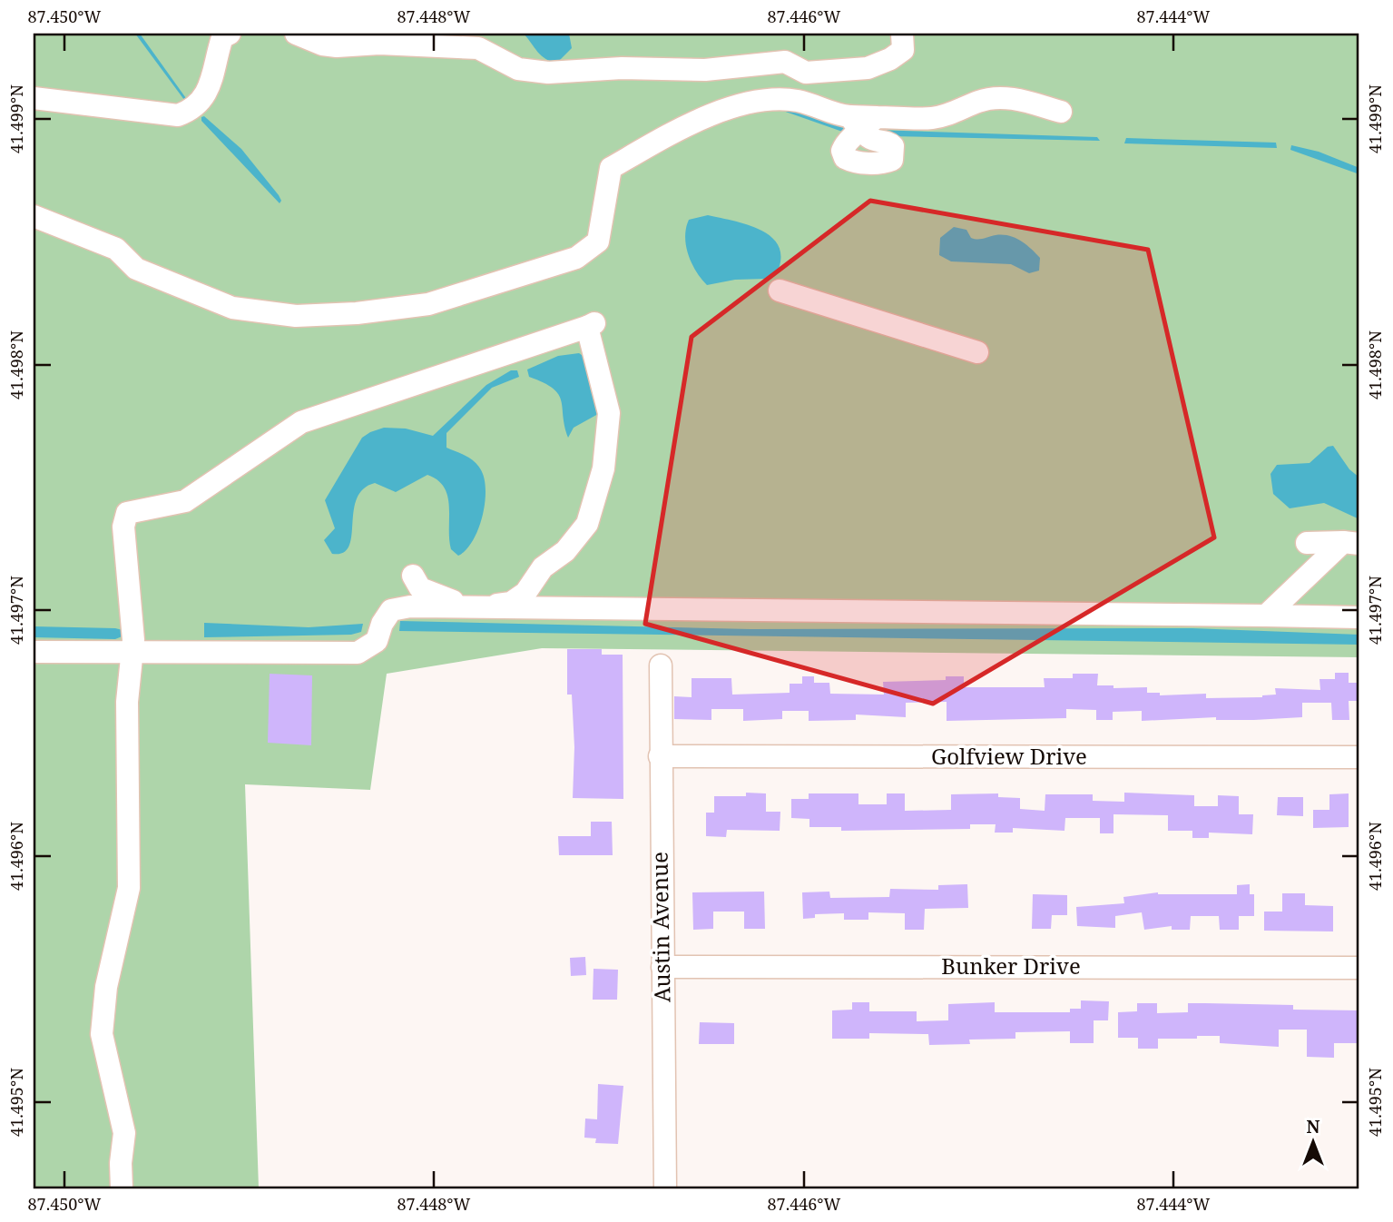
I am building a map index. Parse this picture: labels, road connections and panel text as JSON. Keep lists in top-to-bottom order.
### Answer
{
  "streets": {
    "street": ["Golfview Drive", "Austin Avenue", "Bunker Drive"]
  },
  "crossings": [
    ["Golfview Drive", "Austin Avenue"],
    ["Austin Avenue", "Bunker Drive"]
  ],
  "north": "top",
  "coordinates": [
    "87.450°W",
    "87.448°W",
    "87.446°W",
    "87.444°W",
    "41.499°N",
    "41.498°N",
    "41.497°N",
    "41.496°N",
    "41.495°N"
  ]
}
